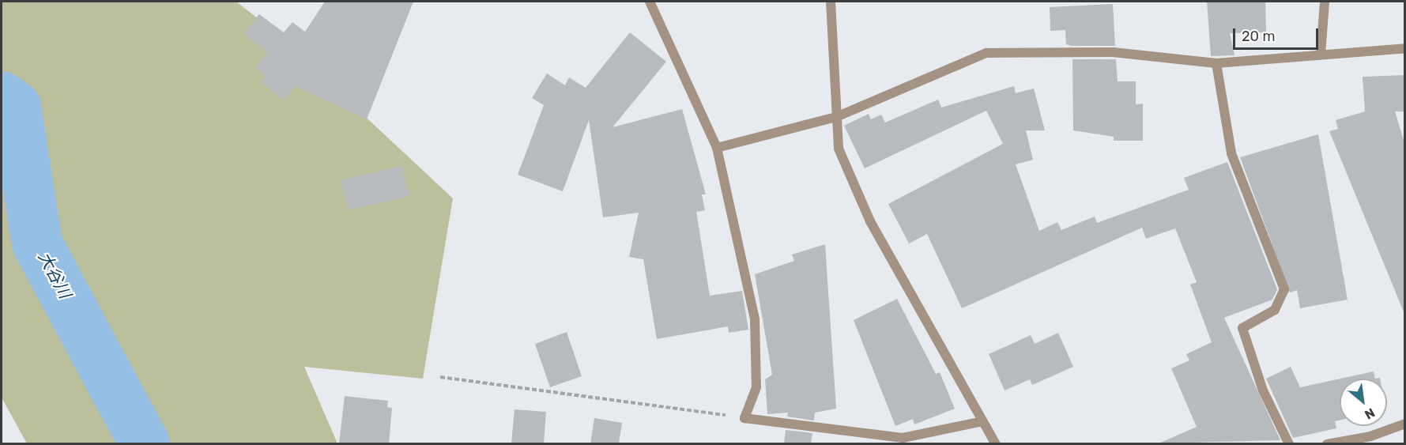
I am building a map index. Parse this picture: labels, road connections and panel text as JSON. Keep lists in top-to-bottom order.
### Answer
{
  "water": ["大谷川"],
  "scale_bar": "20 m",
  "north": "bottom right"
}
